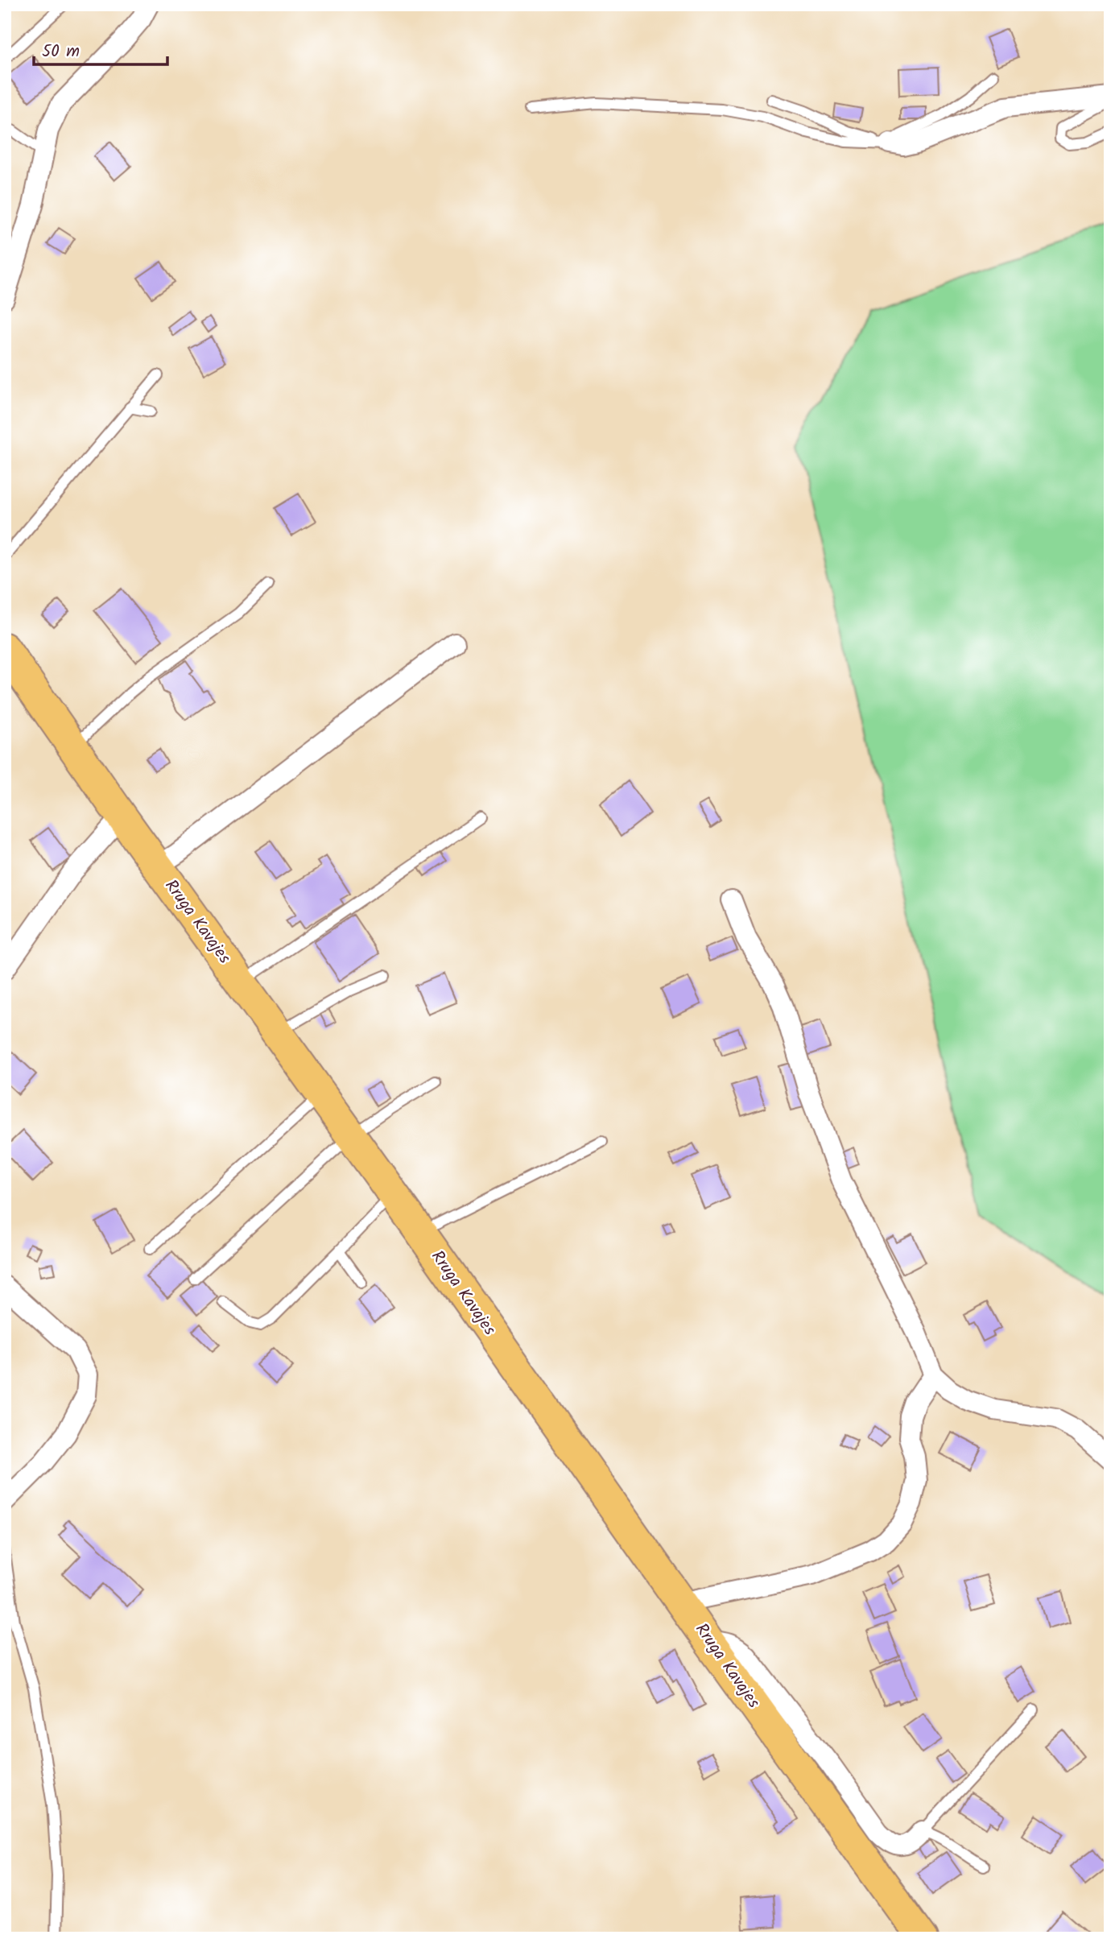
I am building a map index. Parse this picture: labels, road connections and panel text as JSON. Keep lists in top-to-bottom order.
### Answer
{
  "streets": {
    "main road": ["Rruga Kavajes"]
  },
  "scale_bar": "50 m"
}
